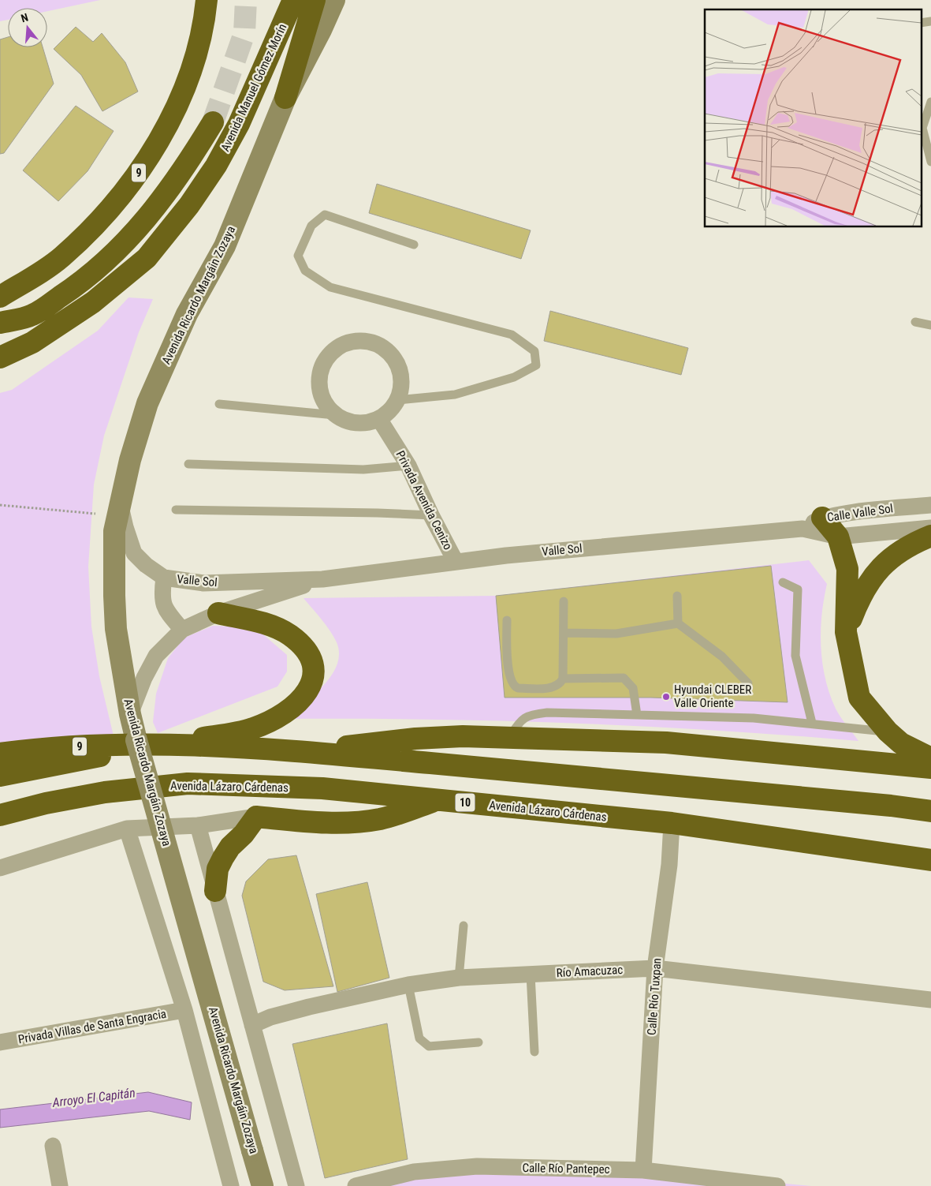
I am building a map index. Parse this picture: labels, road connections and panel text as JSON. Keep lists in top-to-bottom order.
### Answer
{
  "streets": {
    "highway": [
      "Avenida Manuel Gómez Morín",
      "9",
      "Avenida Lázaro Cárdenas",
      "10"
    ],
    "street": [
      "Avenida Ricardo Margáin Zozaya",
      "Privada Avenida Cenizo",
      "Calle Valle Sol",
      "Valle Sol",
      "Río Amacuzac",
      "Calle Río Tuxpan",
      "Privada Villas de Santa Engracia",
      "Calle Río Pantepec"
    ]
  },
  "crossings": [
    ["Avenida Ricardo Margáin Zozaya", "Valle Sol"],
    ["Privada Avenida Cenizo", "Valle Sol"],
    ["Calle Valle Sol", "Valle Sol"],
    ["Avenida Lázaro Cárdenas", "Calle Río Tuxpan"],
    ["Río Amacuzac", "Calle Río Tuxpan"],
    ["Calle Río Tuxpan", "Calle Río Pantepec"]
  ],
  "water": ["Arroyo El Capitán"],
  "places": ["Hyundai CLEBER Valle Oriente"],
  "north": "top"
}
